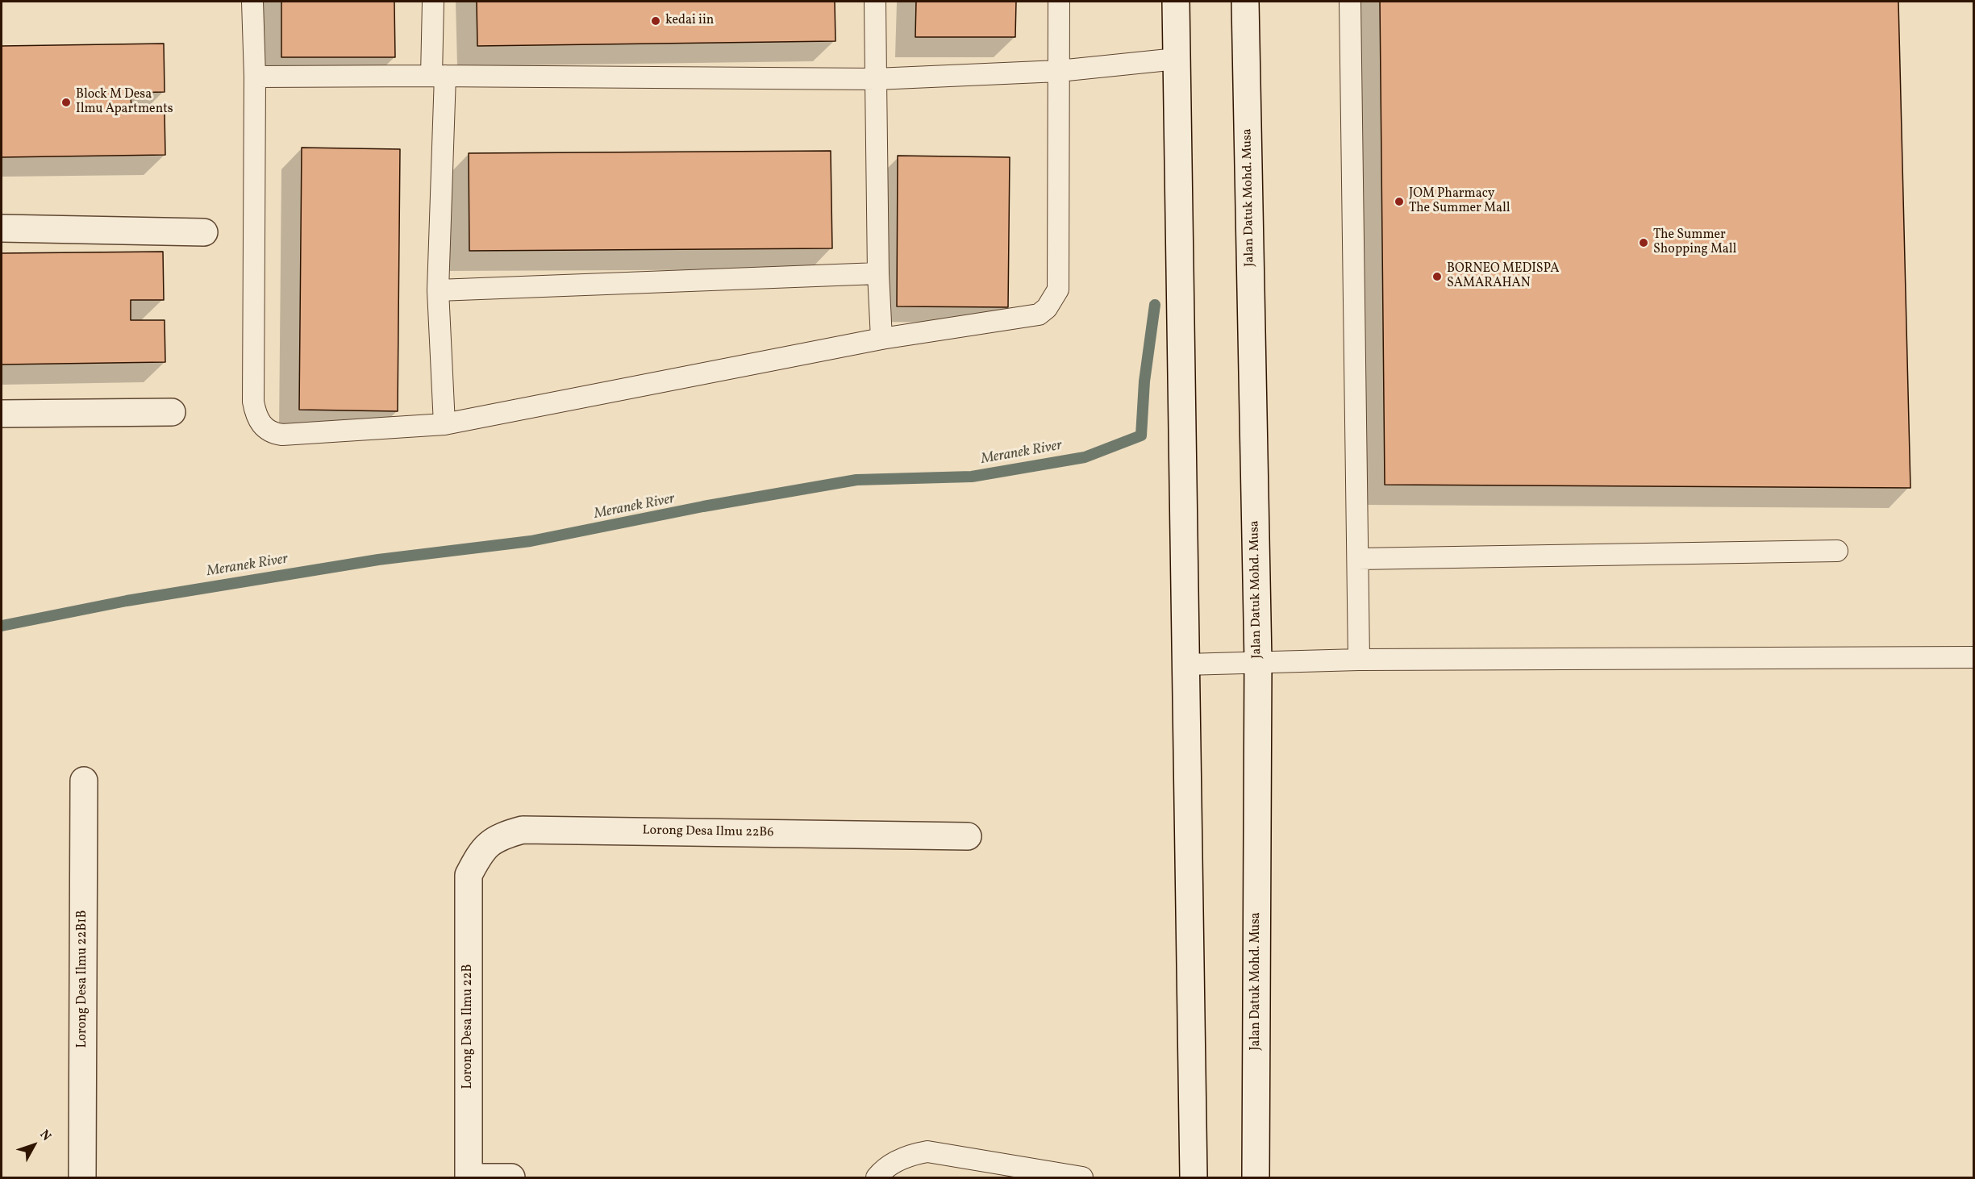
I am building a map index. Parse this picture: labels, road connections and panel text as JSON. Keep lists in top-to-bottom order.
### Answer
{
  "streets": {
    "main road": [
      "Jalan Datuk Mohd. Musa",
      "Lorong Desa Ilmu 22B6",
      "Lorong Desa Ilmu 22B1B",
      "Lorong Desa Ilmu 22B"
    ]
  },
  "crossings": [
    ["Lorong Desa Ilmu 22B6", "Lorong Desa Ilmu 22B"]
  ],
  "water": ["Meranek River"],
  "places": [
    "kedai iin",
    "Block M Desa Ilmu Apartments",
    "JOM Pharmacy The Summer Mall",
    "The Summer Shopping Mall",
    "BORNEO MEDISPA SAMARAHAN"
  ],
  "north": "top right"
}
